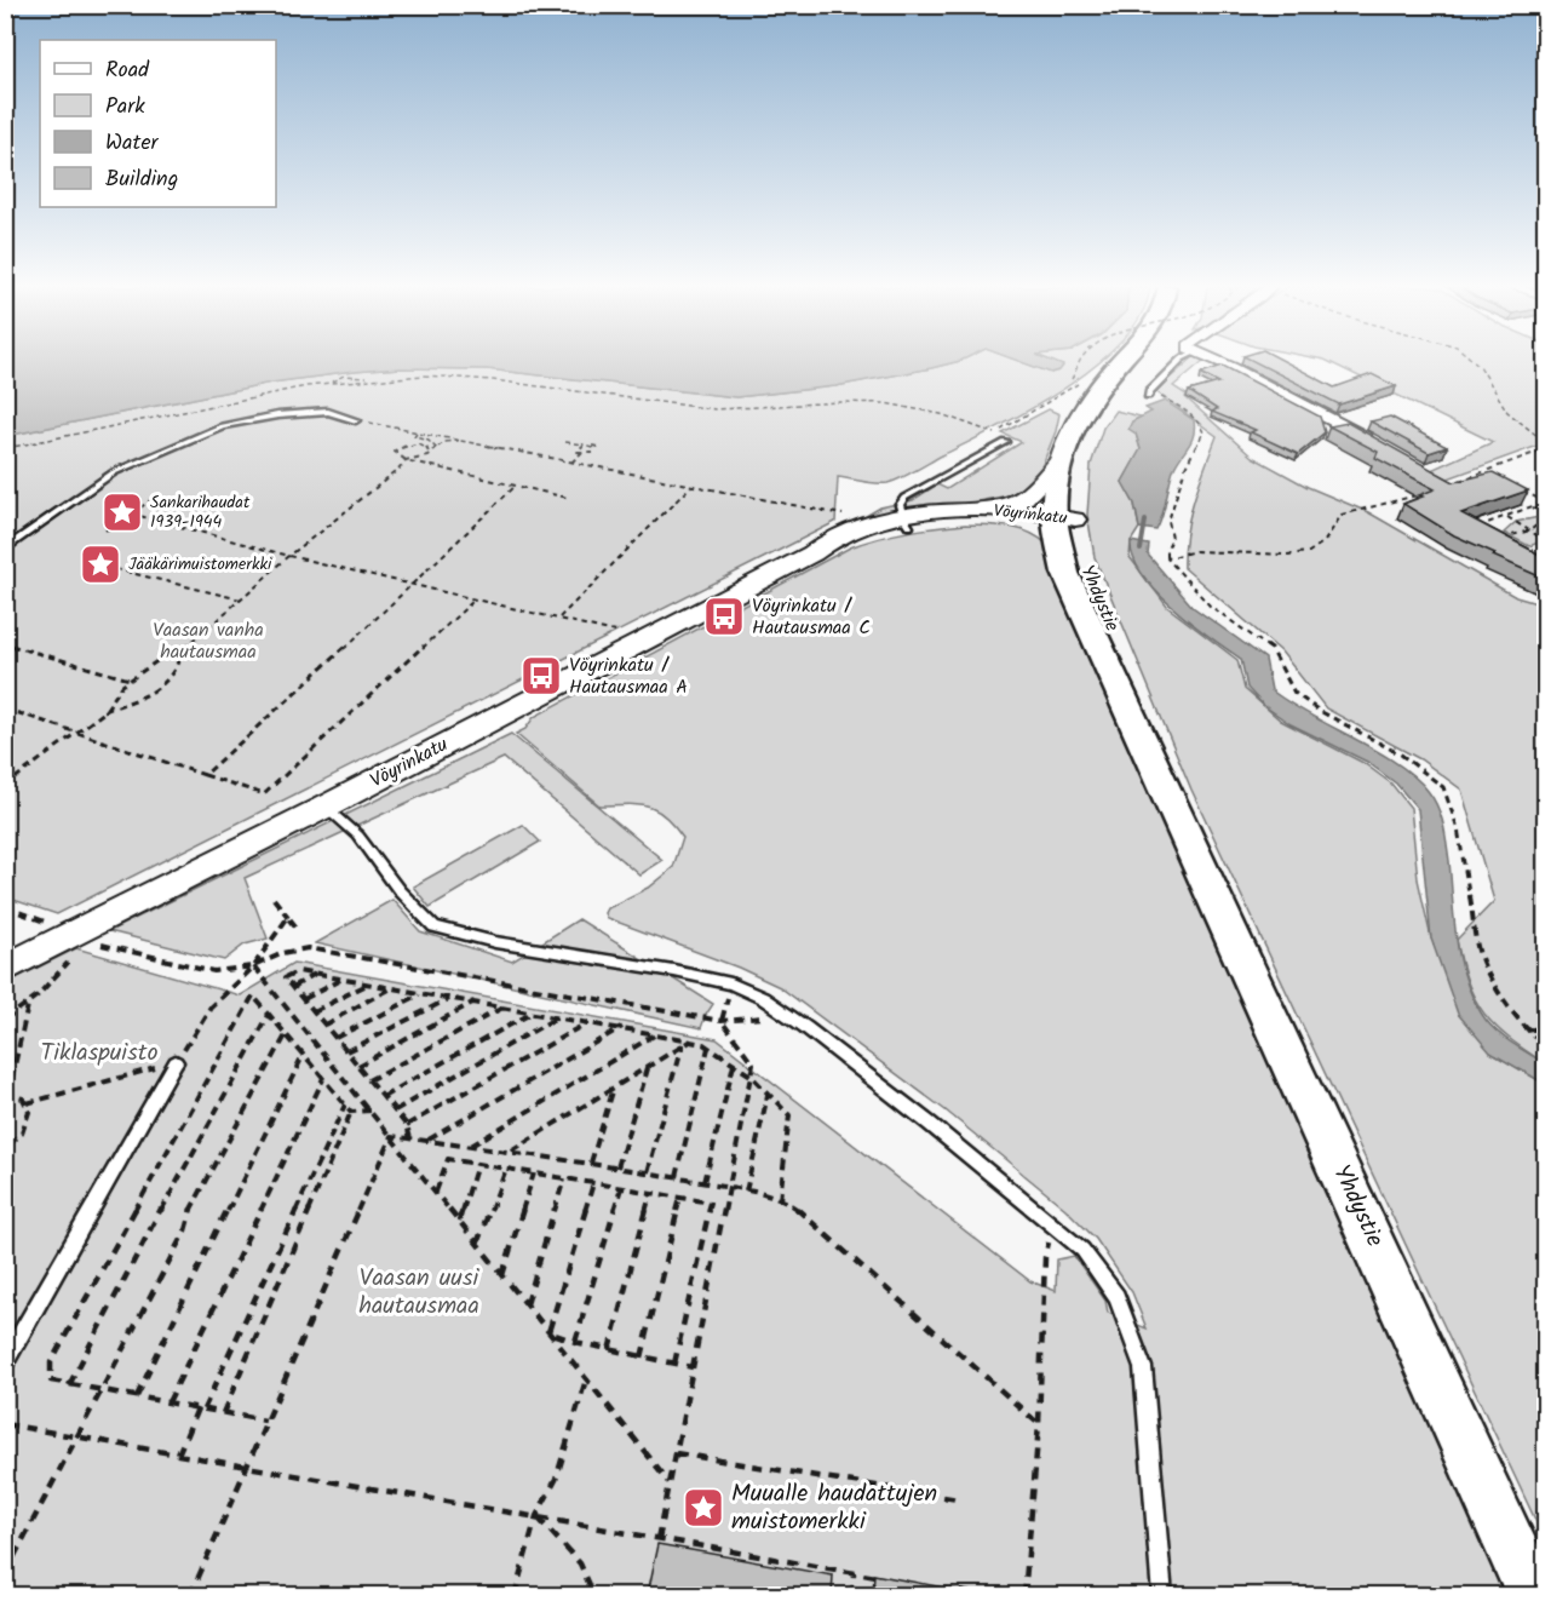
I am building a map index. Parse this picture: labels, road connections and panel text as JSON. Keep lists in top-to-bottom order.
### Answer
{
  "streets": {
    "main road": ["Vöyrinkatu", "Yhdystie"]
  },
  "crossings": [
    ["Vöyrinkatu", "Yhdystie"]
  ],
  "parks": ["Vaasan vanha hautausmaa", "Tiklaspuisto", "Vaasan uusi hautausmaa"],
  "places": {
    "place": ["Sankarihaudat 1939-1944", "Jääkärimuistomerkki", "Muualle haudattujen muistomerkki"],
    "bus stop": ["Vöyrinkatu / Hautausmaa C", "Vöyrinkatu / Hautausmaa A"]
  },
  "legend": [
    "Road",
    "Park",
    "Water",
    "Building"
  ]
}
